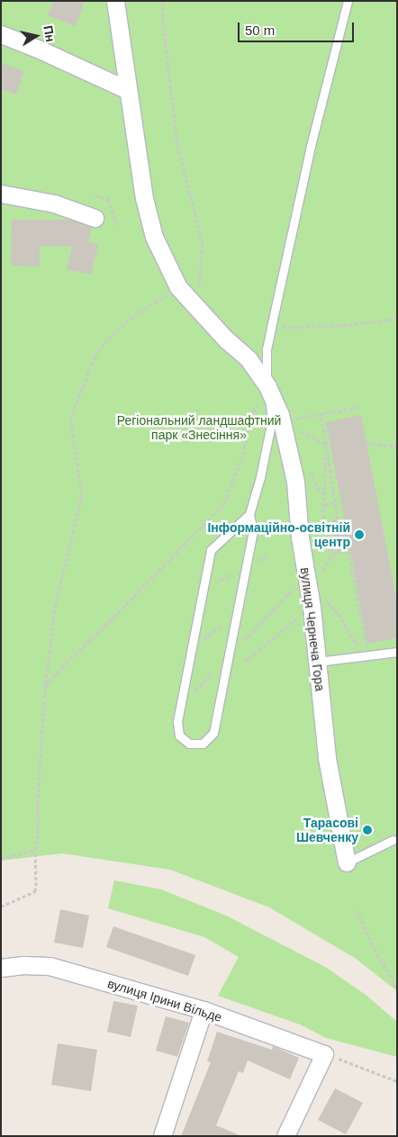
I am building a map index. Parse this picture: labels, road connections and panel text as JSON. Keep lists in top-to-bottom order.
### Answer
{
  "streets": {
    "street": ["вулиця Чернеча Гора", "вулиця Ірини Вільде"]
  },
  "parks": ["Регіональний ландшафтний парк «Знесіння»"],
  "places": ["Інформаційно-освітній центр", "Тарасові Шевченку"],
  "scale_bar": "50 m",
  "north": "right"
}
